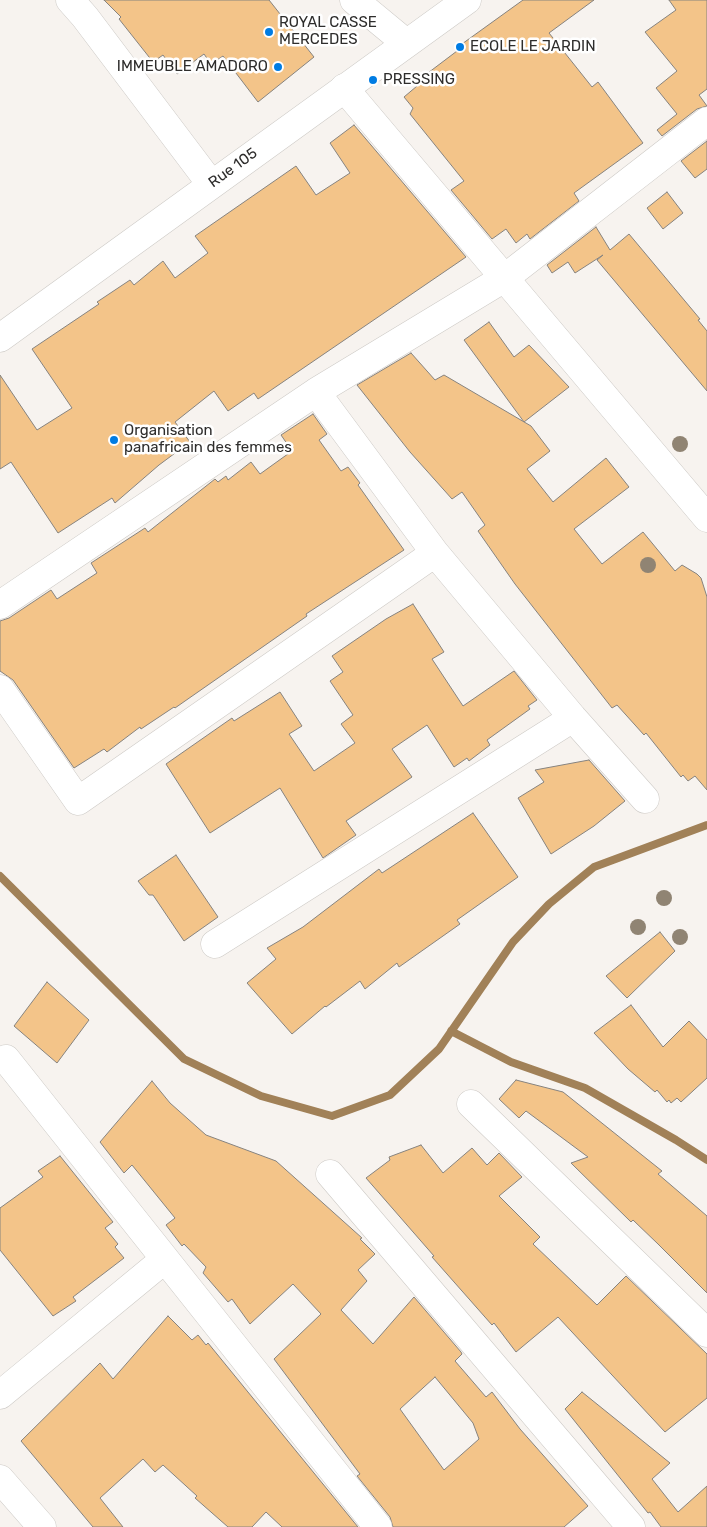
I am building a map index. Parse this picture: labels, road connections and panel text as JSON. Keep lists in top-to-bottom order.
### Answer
{
  "streets": {
    "street": ["Rue 105"]
  },
  "places": [
    "ROYAL CASSE MERCEDES",
    "ECOLE LE JARDIN",
    "IMMEUBLE AMADORO",
    "PRESSING",
    "Organisation panafricain des femmes"
  ]
}
